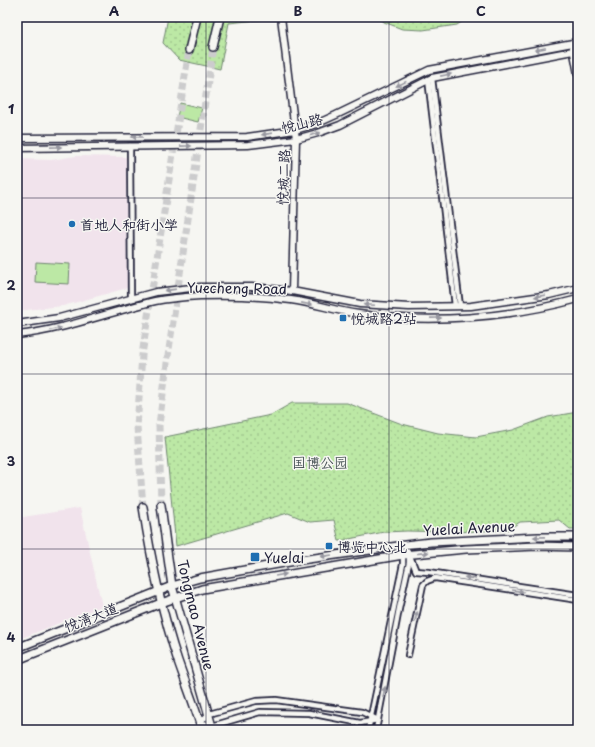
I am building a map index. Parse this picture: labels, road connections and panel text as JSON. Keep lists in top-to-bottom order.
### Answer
{
  "streets": {
    "main road": [
      "悦山路",
      "悦城二路",
      "Yuecheng Road",
      "Yuelai Avenue",
      "Tongmao Avenue",
      "悦清大道"
    ]
  },
  "crossings": [
    ["悦山路", "悦城二路"],
    ["悦城二路", "Yuecheng Road"],
    ["Yuelai Avenue", "Tongmao Avenue"],
    ["Yuelai Avenue", "悦清大道"],
    ["Tongmao Avenue", "悦清大道"]
  ],
  "parks": ["国博公园"],
  "places": {
    "other": ["首地人和街小学"],
    "transit": ["悦城路2站", "博览中心北", "Yuelai"]
  },
  "grid": {
    "columns": ["A", "B", "C"],
    "rows": [
      "1",
      "2",
      "3",
      "4"
    ]
  }
}
